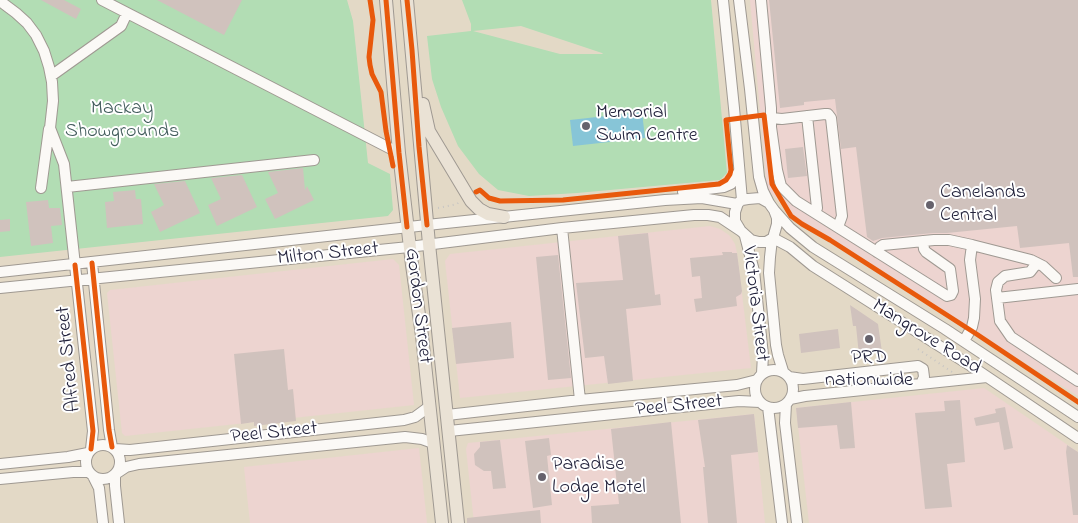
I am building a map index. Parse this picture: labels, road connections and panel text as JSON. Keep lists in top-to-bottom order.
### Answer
{
  "streets": {
    "main road": ["Gordon Street"],
    "street": [
      "Milton Street",
      "Victoria Street",
      "Mangrove Road",
      "Alfred Street",
      "Peel Street"
    ]
  },
  "crossings": [
    ["Milton Street", "Victoria Street"],
    ["Milton Street", "Gordon Street"],
    ["Milton Street", "Mangrove Road"],
    ["Milton Street", "Alfred Street"],
    ["Victoria Street", "Mangrove Road"],
    ["Victoria Street", "Peel Street"],
    ["Gordon Street", "Peel Street"],
    ["Alfred Street", "Peel Street"]
  ],
  "parks": ["Mackay Showgrounds"],
  "places": [
    "Memorial Swim Centre",
    "Canelands Central",
    "PRD nationwide",
    "Paradise Lodge Motel"
  ]
}
